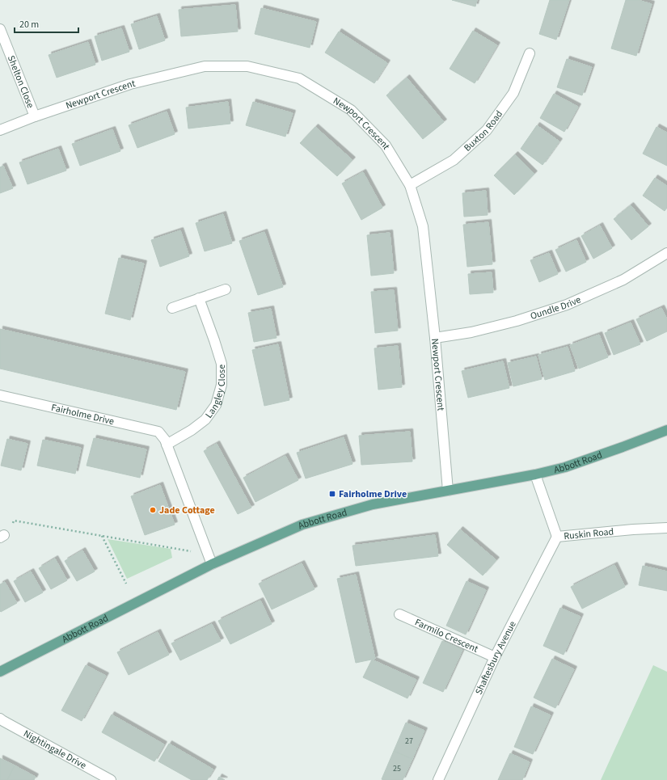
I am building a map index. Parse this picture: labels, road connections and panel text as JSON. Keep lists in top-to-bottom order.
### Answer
{
  "streets": {
    "main road": ["Abbott Road"],
    "street": [
      "Shelton Close",
      "Newport Crescent",
      "Buxton Road",
      "Oundle Drive",
      "Langley Close",
      "Fairholme Drive",
      "Ruskin Road",
      "Farmilo Crescent",
      "Shaftesbury Avenue",
      "Nightingale Drive"
    ]
  },
  "crossings": [
    ["Shelton Close", "Newport Crescent"],
    ["Newport Crescent", "Buxton Road"],
    ["Newport Crescent", "Oundle Drive"],
    ["Newport Crescent", "Abbott Road"],
    ["Langley Close", "Fairholme Drive"],
    ["Fairholme Drive", "Abbott Road"],
    ["Abbott Road", "Ruskin Road"],
    ["Ruskin Road", "Shaftesbury Avenue"],
    ["Farmilo Crescent", "Shaftesbury Avenue"]
  ],
  "places": {
    "transit": ["Fairholme Drive"],
    "other": ["Jade Cottage"]
  },
  "house_numbers": ["27", "25"],
  "scale_bar": "20 m"
}
